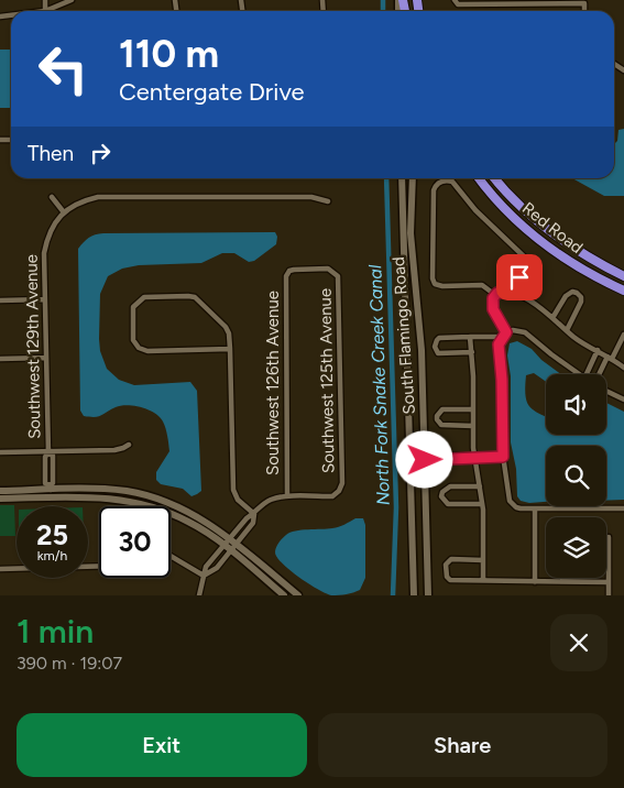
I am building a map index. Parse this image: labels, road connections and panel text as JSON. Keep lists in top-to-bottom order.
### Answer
{
  "streets": {
    "highway": ["Red Road"],
    "main road": ["South Flamingo Road"],
    "street": ["Southwest 129th Avenue", "Southwest 125th Avenue", "Southwest 126th Avenue"]
  },
  "crossings": [
    ["Southwest 125th Avenue", "Southwest 126th Avenue"]
  ],
  "water": ["North Fork Snake Creek Canal"],
  "page": {
    "turn": ["110 m", "Centergate Drive"],
    "then": "Then",
    "speed": "25 km/h",
    "limit": "30",
    "heading": ["1 min", "390 m · 19:07"],
    "buttons": ["Exit", "Share"]
  }
}
